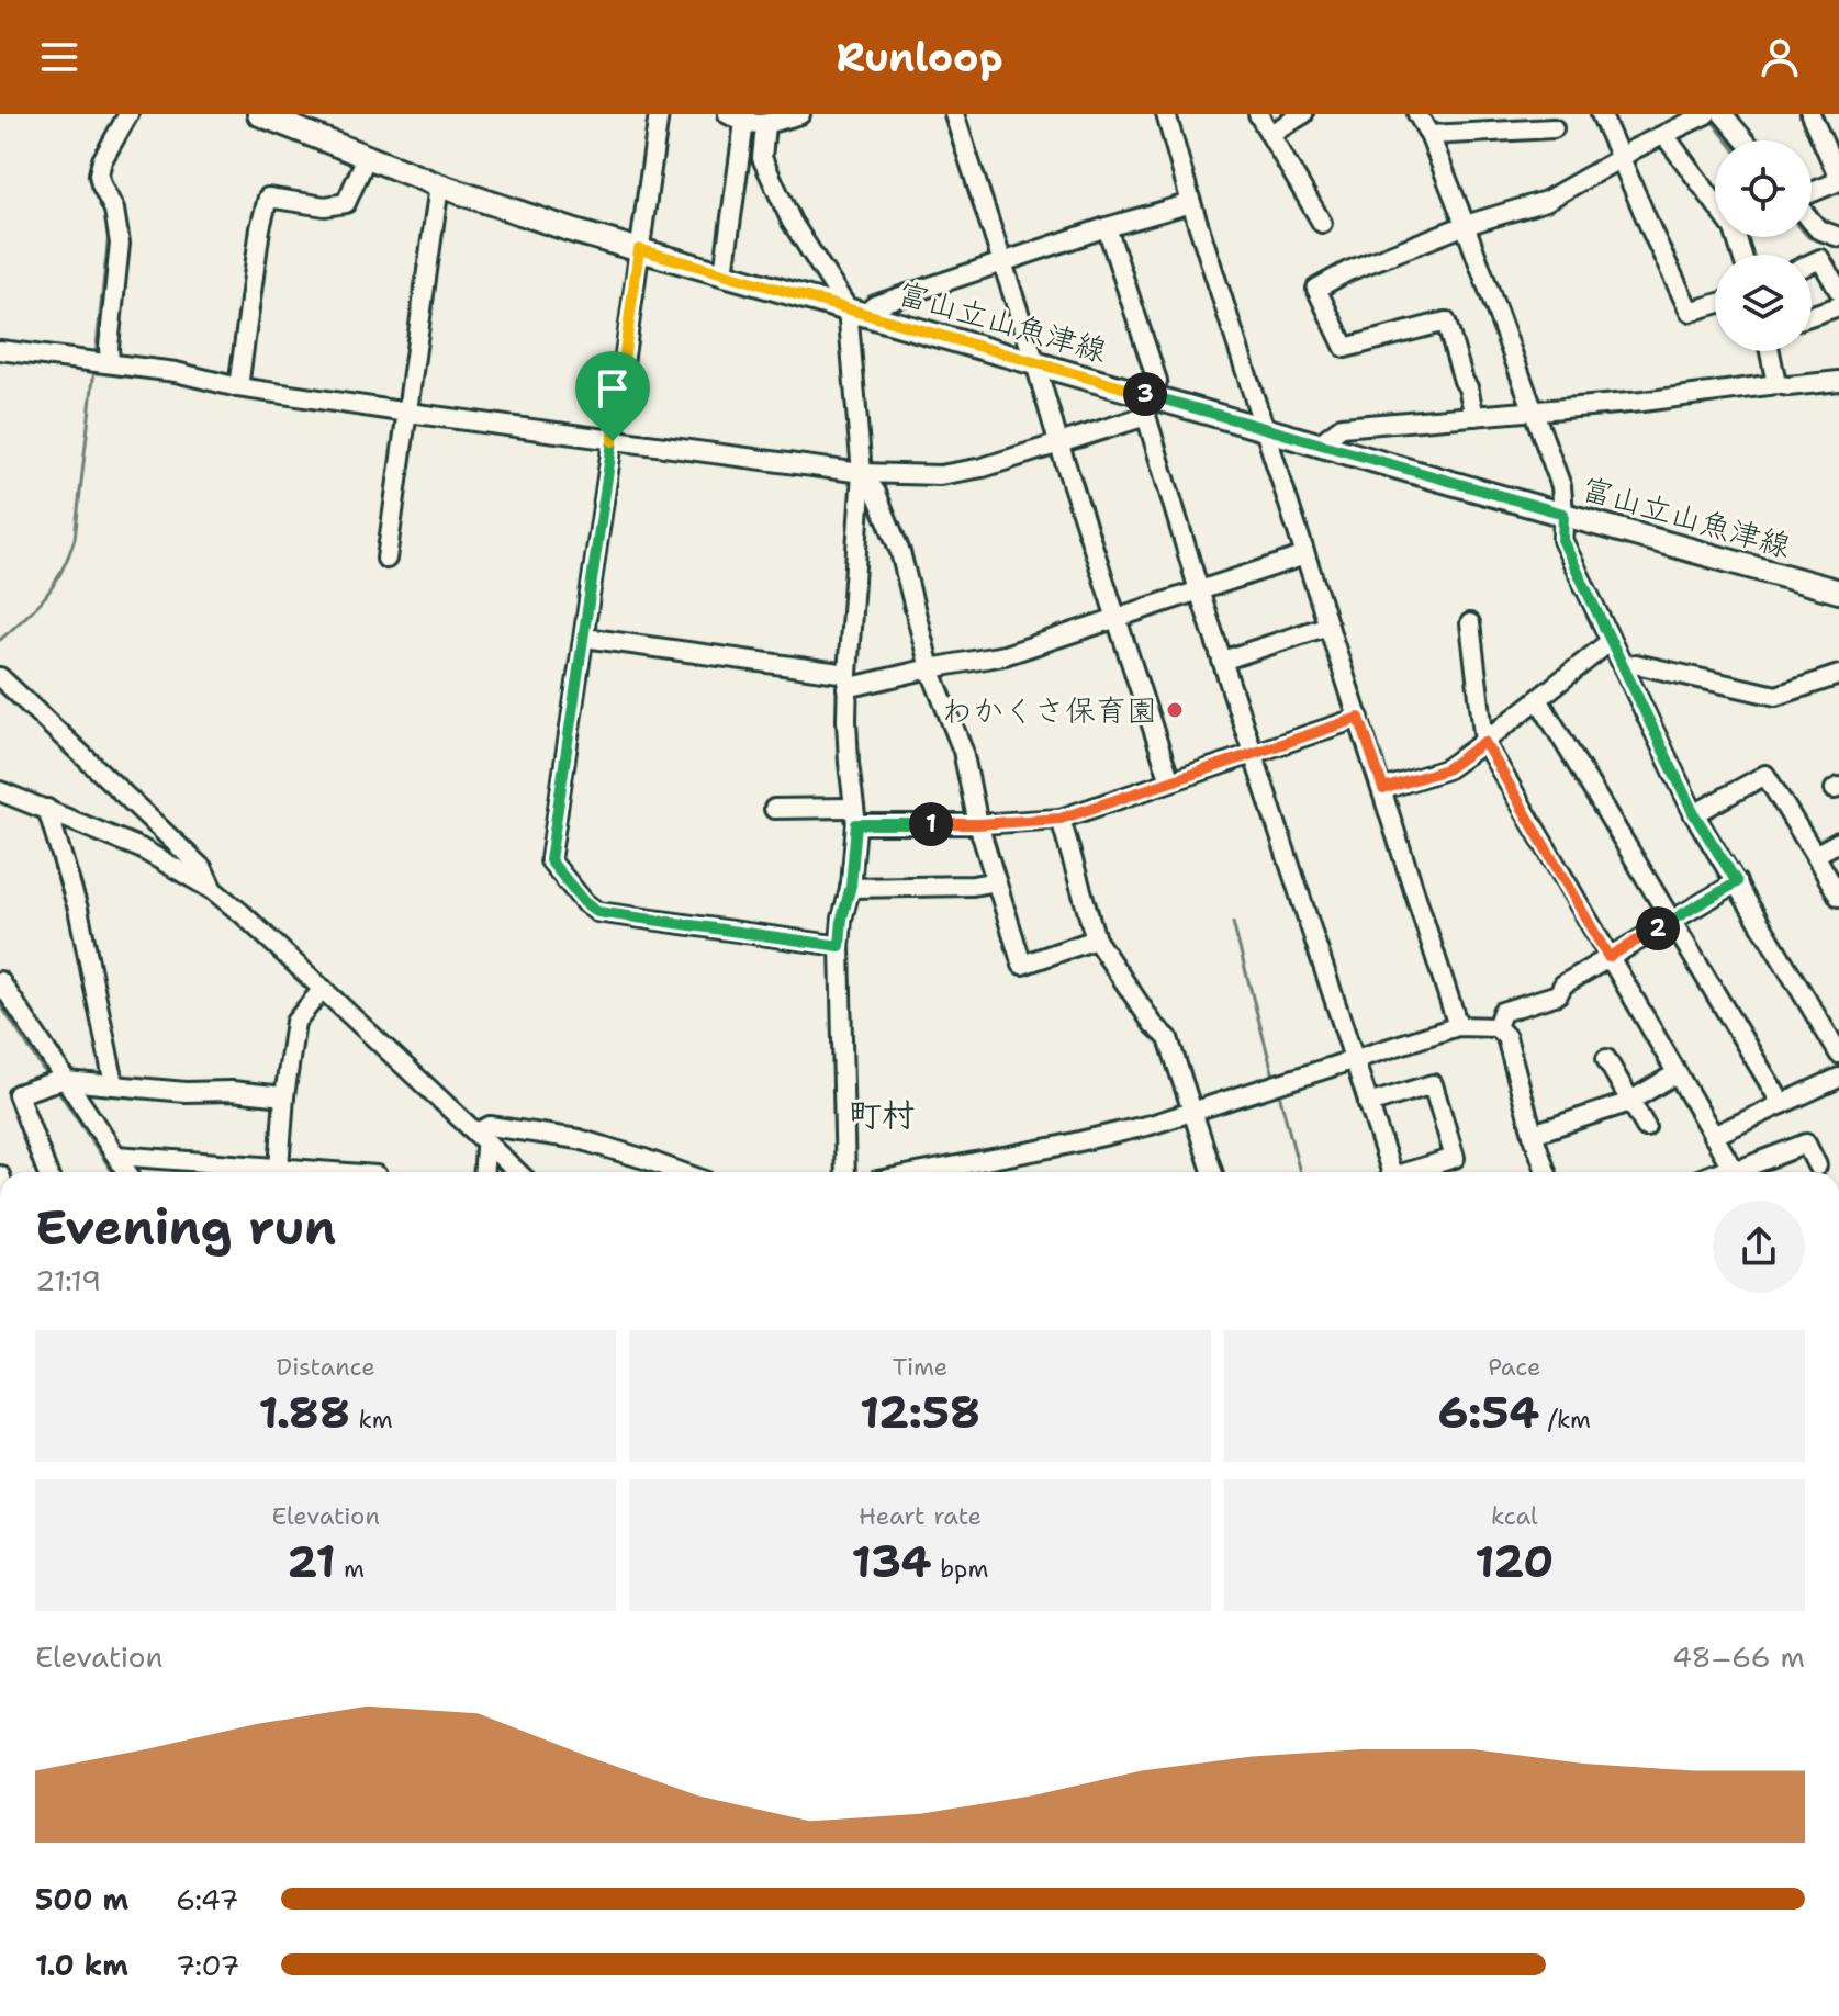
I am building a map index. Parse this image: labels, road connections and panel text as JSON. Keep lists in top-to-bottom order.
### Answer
{
  "streets": {
    "main road": ["富山立山魚津線"]
  },
  "districts": ["町村"],
  "places": ["わかくさ保育園"],
  "page": {
    "header": "Runloop",
    "pins": ["3", "1", "2"],
    "heading": ["Evening run", "21:19"],
    "stats": [
      ["Distance", "1.88 km"],
      ["Time", "12:58"],
      ["Pace", "6:54 /km"],
      ["Elevation", "21 m"],
      ["Heart rate", "134 bpm"],
      ["kcal", "120"]
    ],
    "chart": ["Elevation", "48–66 m"],
    "list": [
      {
        "name": "500 m",
        "note": "6:47"
      },
      {
        "name": "1.0 km",
        "note": "7:07"
      }
    ]
  }
}
